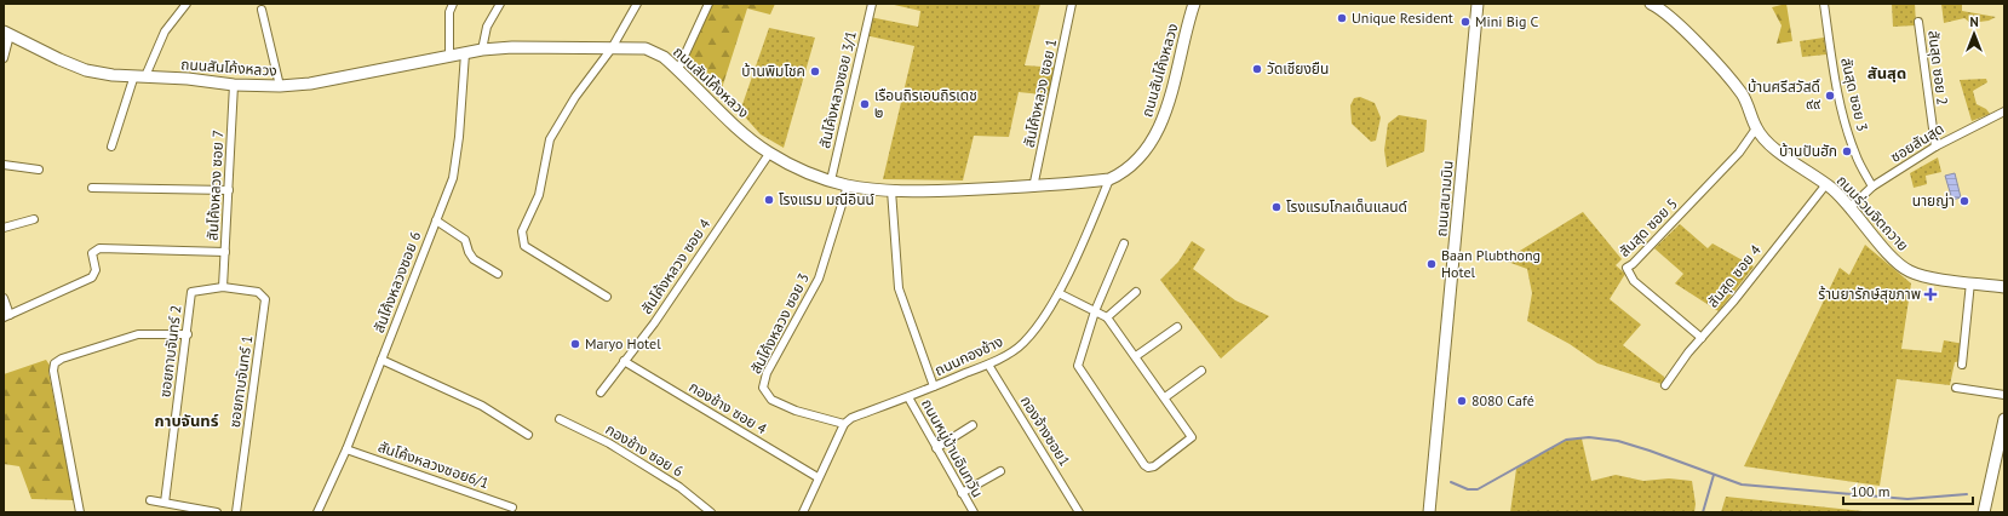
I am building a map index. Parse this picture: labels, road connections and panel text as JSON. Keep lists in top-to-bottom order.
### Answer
{
  "streets": {
    "street": [
      "ถนนสันโค้งหลวง",
      "สันสุด ซอย 2",
      "สันโค้งหลวงซอย 3/1",
      "สันโค้งหลวง ซอย 1",
      "สันสุด ซอย 3",
      "ซอยสันสุด",
      "สันโค้งหลวง ซอย 7",
      "ถนนสนามบิน",
      "ถนนร่วมจิตถวาย",
      "สันสุด ซอย 5",
      "สันโค้งหลวง ซอย 4",
      "สันสุด ซอย 4",
      "สันโค้งหลวงซอย 6",
      "สันโค้งหลวง ซอย 3",
      "ซอยกาบจันทร์ 2",
      "ถนนกองช้าง",
      "ซอยกาบจันทร์ 1",
      "กองช้าง ซอย 4",
      "กองจ้างซอย1",
      "ถนนหมู่บ้านอินทวัน",
      "กองช้าง ซอย 6",
      "สันโค้งหลวงซอย6/1"
    ]
  },
  "crossings": [
    ["ถนนสันโค้งหลวง", "สันโค้งหลวงซอย 3/1"],
    ["ถนนสันโค้งหลวง", "สันโค้งหลวง ซอย 1"],
    ["ถนนสันโค้งหลวง", "สันโค้งหลวง ซอย 7"],
    ["ถนนสันโค้งหลวง", "สันโค้งหลวง ซอย 4"],
    ["ถนนสันโค้งหลวง", "สันโค้งหลวงซอย 6"],
    ["ถนนสันโค้งหลวง", "สันโค้งหลวง ซอย 3"],
    ["ถนนสันโค้งหลวง", "ถนนกองช้าง"],
    ["สันสุด ซอย 2", "ซอยสันสุด"],
    ["สันสุด ซอย 3", "ซอยสันสุด"],
    ["ซอยสันสุด", "ถนนร่วมจิตถวาย"],
    ["สันโค้งหลวง ซอย 7", "ซอยกาบจันทร์ 2"],
    ["สันโค้งหลวง ซอย 7", "ซอยกาบจันทร์ 1"],
    ["ถนนร่วมจิตถวาย", "สันสุด ซอย 5"],
    ["ถนนร่วมจิตถวาย", "สันสุด ซอย 4"],
    ["สันสุด ซอย 5", "สันสุด ซอย 4"],
    ["สันโค้งหลวง ซอย 4", "กองช้าง ซอย 4"],
    ["สันโค้งหลวงซอย 6", "สันโค้งหลวงซอย6/1"],
    ["สันโค้งหลวง ซอย 3", "ถนนกองช้าง"],
    ["ซอยกาบจันทร์ 2", "ซอยกาบจันทร์ 1"],
    ["ถนนกองช้าง", "กองจ้างซอย1"],
    ["ถนนกองช้าง", "ถนนหมู่บ้านอินทวัน"]
  ],
  "districts": ["สันสุด", "กาบจันทร์"],
  "places": {
    "other": [
      "Unique Resident",
      "Mini Big C",
      "วัดเชียงยืน",
      "บ้านพิมโชค",
      "บ้านศรีสวัสดิ์ ๙๙",
      "เรือนถิรเอนถิรเดช ๒",
      "บ้านปันฮัก",
      "โรงแรม มณีอินน์",
      "นายญ่า",
      "โรงแรมโกลเด็นแลนด์",
      "Baan Plubthong Hotel",
      "Maryo Hotel",
      "8080 Café"
    ],
    "health": ["ร้านยารักษ์สุขภาพ"]
  },
  "scale_bar": "100 m",
  "north": "top"
}
